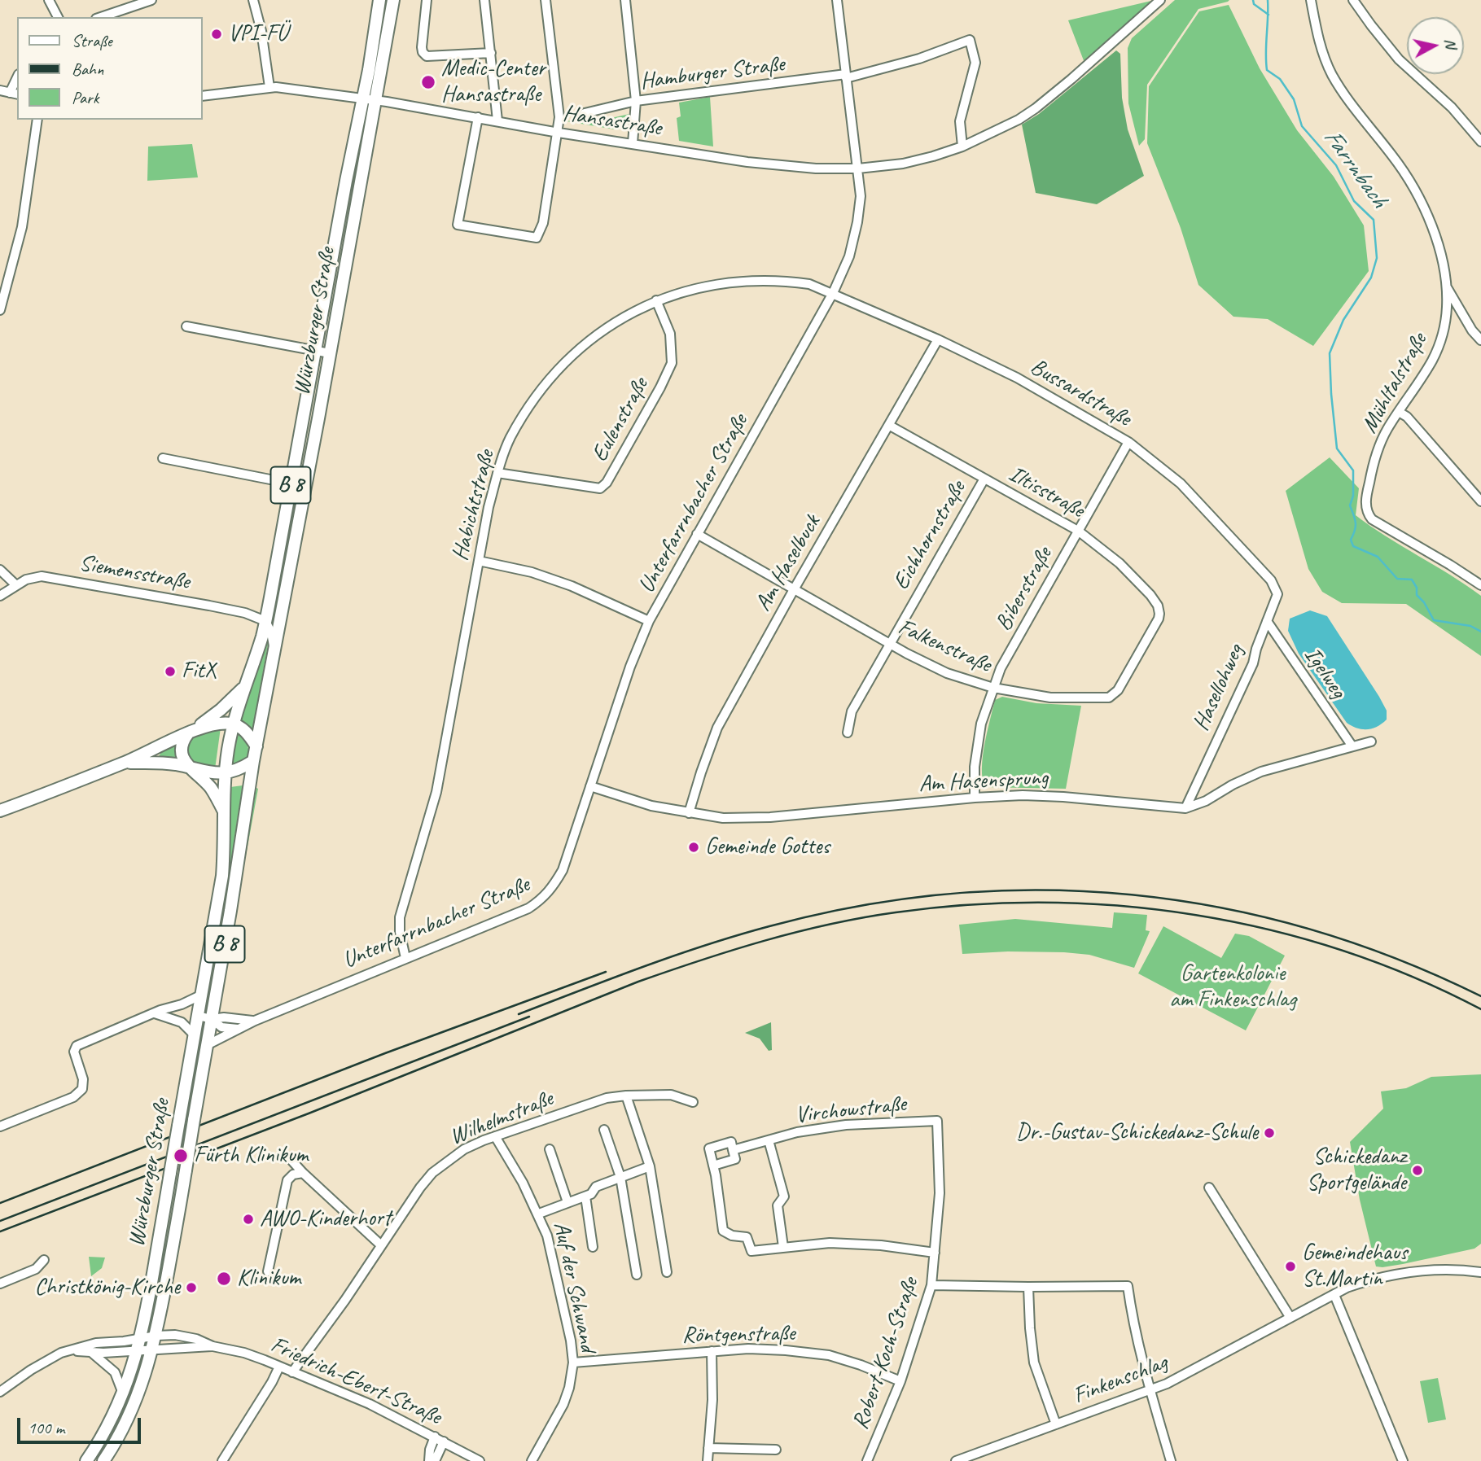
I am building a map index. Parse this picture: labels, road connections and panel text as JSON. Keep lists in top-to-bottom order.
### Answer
{
  "streets": {
    "main road": ["Würzburger Straße", "B 8"],
    "street": [
      "Hamburger Straße",
      "Hansastraße",
      "Mühltalstraße",
      "Bussardstraße",
      "Eulenstraße",
      "Iltisstraße",
      "Unterfarrnbacher Straße",
      "Habichtstraße",
      "Eichhornstraße",
      "Am Haselbuck",
      "Siemensstraße",
      "Biberstraße",
      "Falkenstraße",
      "Igelweg",
      "Hasellohweg",
      "Am Hasensprung",
      "Virchowstraße",
      "Wilhelmstraße",
      "Auf der Schwand",
      "Röntgenstraße",
      "Robert-Koch-Straße",
      "Finkenschlag",
      "Friedrich-Ebert-Straße"
    ]
  },
  "crossings": [
    ["Hamburger Straße", "Unterfarrnbacher Straße"],
    ["Hansastraße", "Würzburger Straße"],
    ["Hansastraße", "Unterfarrnbacher Straße"],
    ["Würzburger Straße", "Unterfarrnbacher Straße"],
    ["Würzburger Straße", "Siemensstraße"],
    ["Würzburger Straße", "Friedrich-Ebert-Straße"],
    ["Bussardstraße", "Unterfarrnbacher Straße"],
    ["Bussardstraße", "Habichtstraße"],
    ["Bussardstraße", "Am Haselbuck"],
    ["Bussardstraße", "Biberstraße"],
    ["Bussardstraße", "Hasellohweg"],
    ["Eulenstraße", "Habichtstraße"],
    ["Iltisstraße", "Eichhornstraße"],
    ["Iltisstraße", "Am Haselbuck"],
    ["Iltisstraße", "Biberstraße"],
    ["Iltisstraße", "Falkenstraße"],
    ["Unterfarrnbacher Straße", "Habichtstraße"],
    ["Unterfarrnbacher Straße", "Falkenstraße"],
    ["Unterfarrnbacher Straße", "Am Hasensprung"],
    ["Eichhornstraße", "Falkenstraße"],
    ["Am Haselbuck", "Falkenstraße"],
    ["Am Haselbuck", "Am Hasensprung"],
    ["Biberstraße", "Falkenstraße"],
    ["Biberstraße", "Am Hasensprung"],
    ["Igelweg", "Hasellohweg"],
    ["Igelweg", "Am Hasensprung"],
    ["Hasellohweg", "Am Hasensprung"],
    ["Virchowstraße", "Robert-Koch-Straße"],
    ["Wilhelmstraße", "Auf der Schwand"],
    ["Wilhelmstraße", "Friedrich-Ebert-Straße"],
    ["Auf der Schwand", "Röntgenstraße"],
    ["Röntgenstraße", "Robert-Koch-Straße"]
  ],
  "water": ["Farrnbach"],
  "parks": ["Gartenkolonie am Finkenschlag"],
  "places": [
    "VPI-FÜ",
    "Medic-Center Hansastraße",
    "FitX",
    "Gemeinde Gottes",
    "Dr.-Gustav-Schickedanz-Schule",
    "Fürth Klinikum",
    "Schickedanz Sportgelände",
    "AWO-Kinderhort",
    "Gemeindehaus St.Martin",
    "Klinikum",
    "Christkönig-Kirche"
  ],
  "legend": ["Straße", "Bahn", "Park"],
  "scale_bar": "100 m",
  "north": "right"
}
